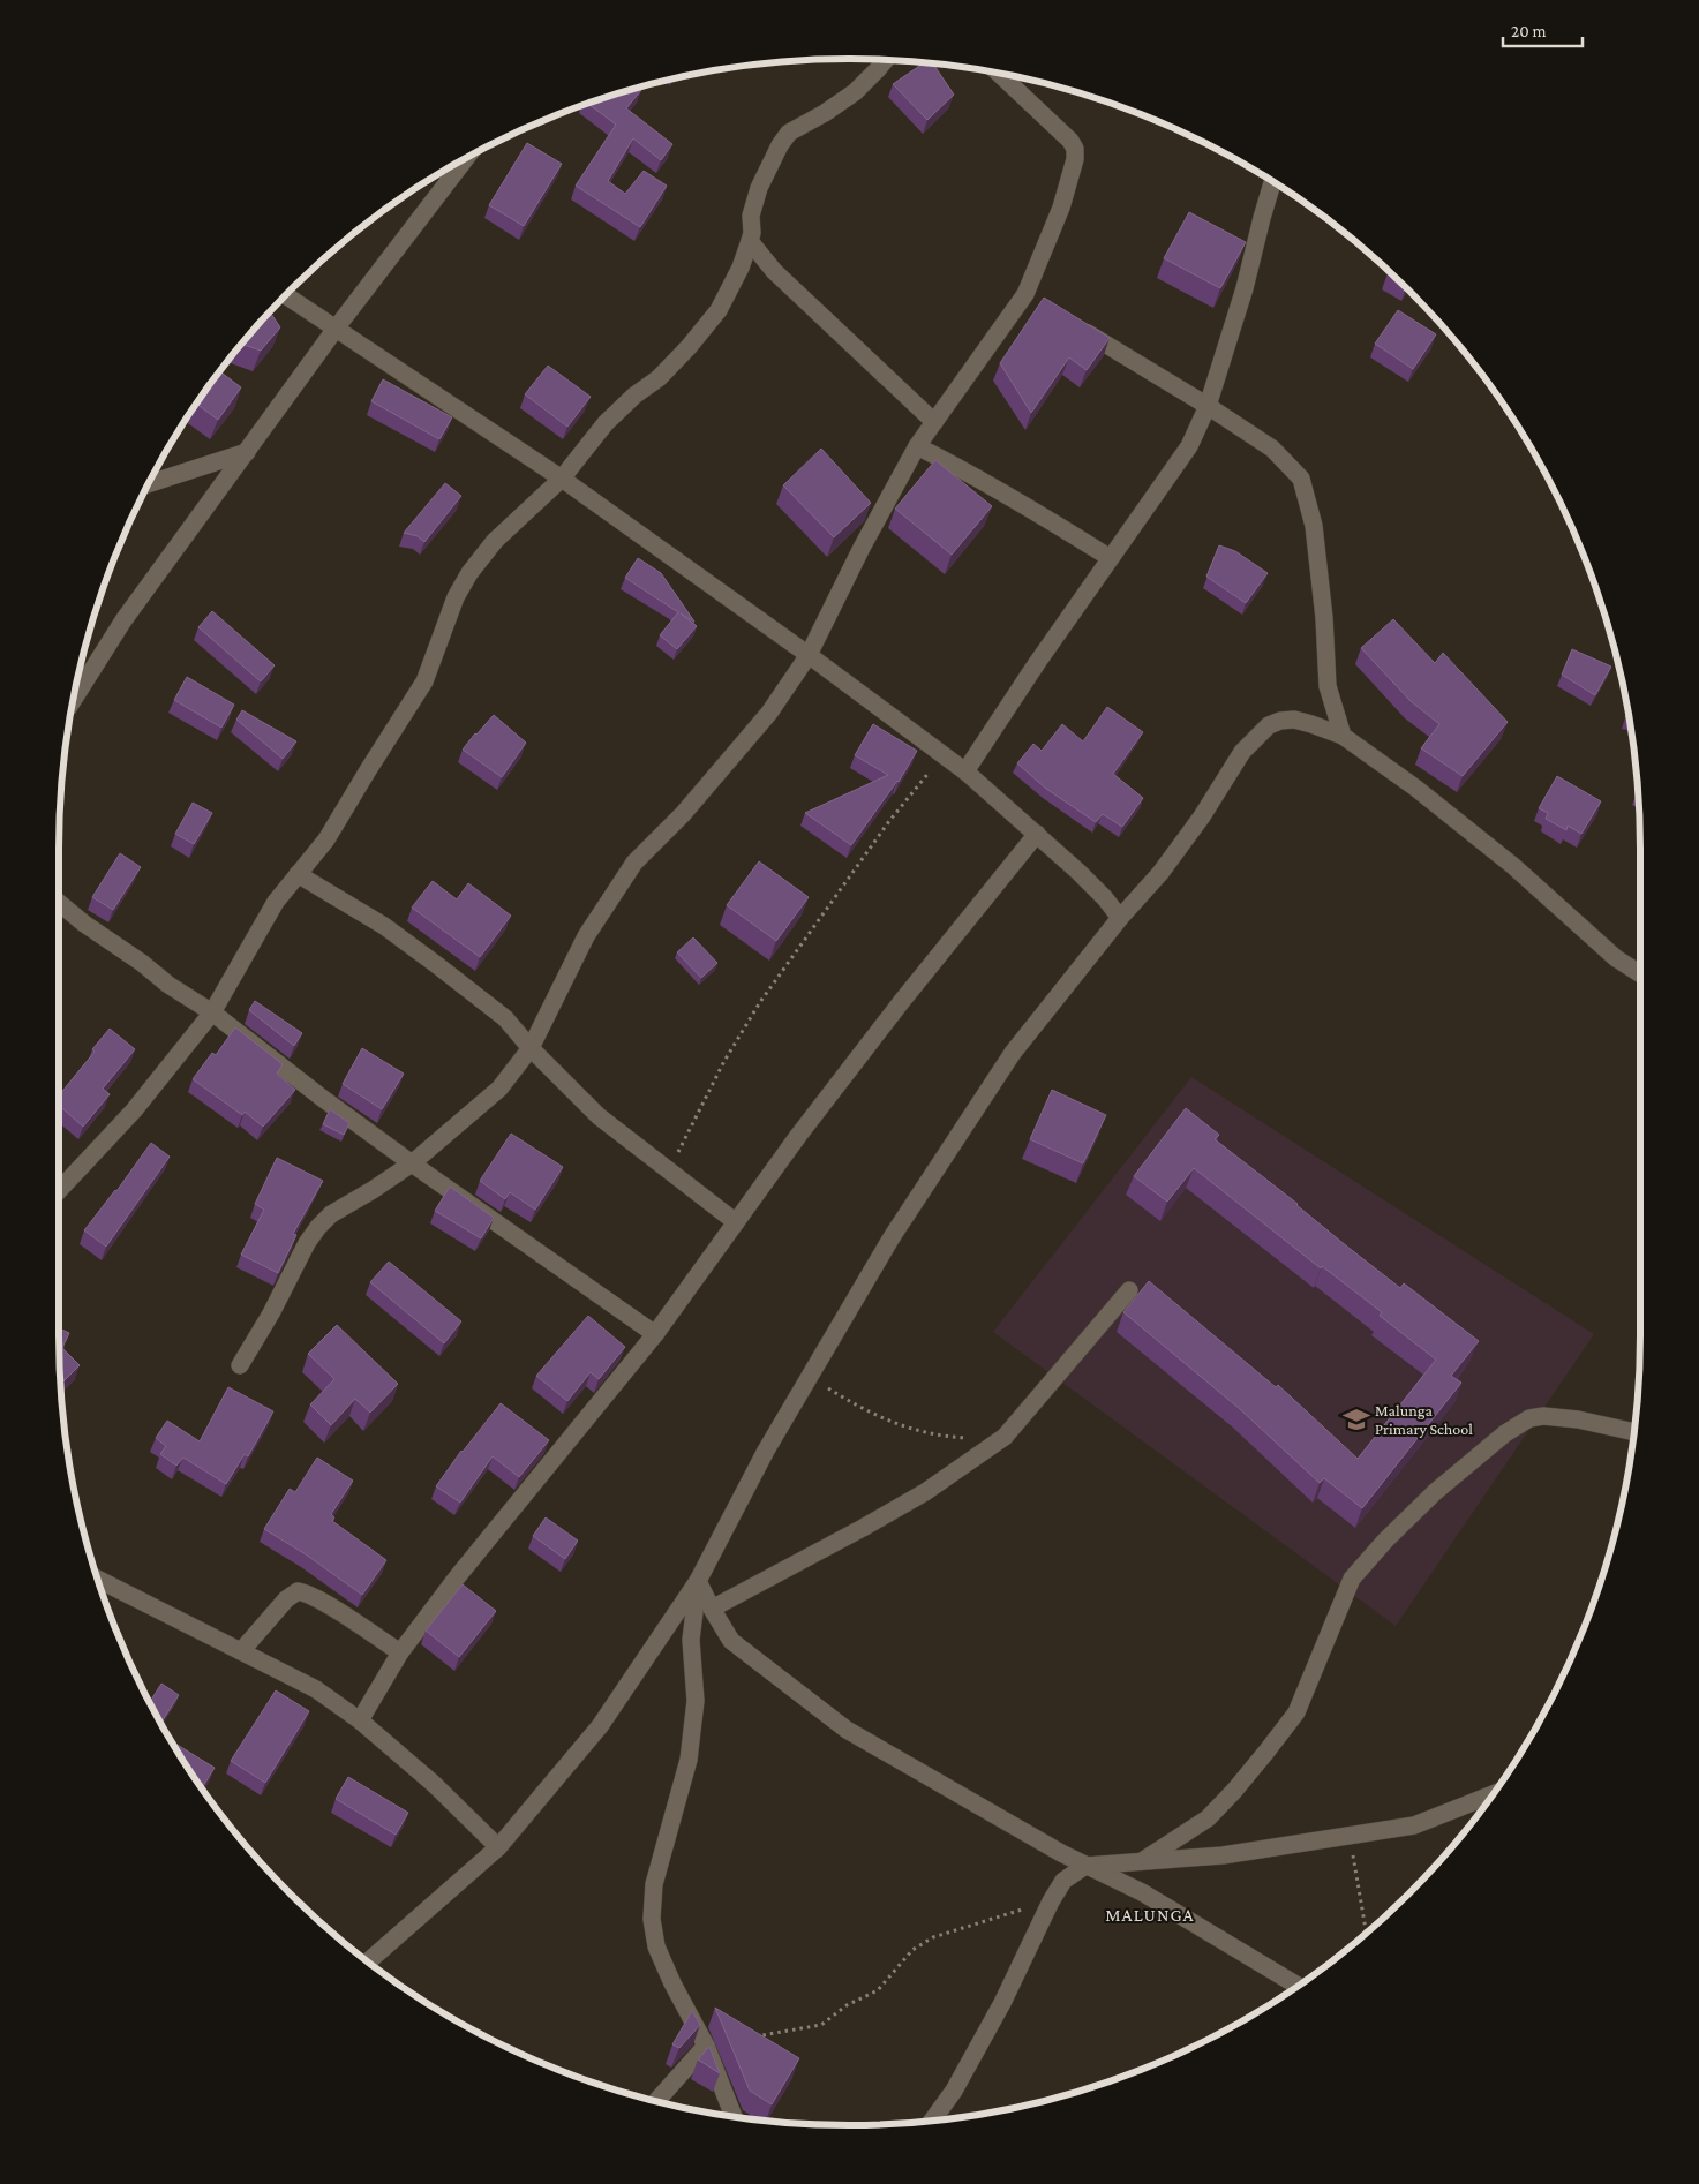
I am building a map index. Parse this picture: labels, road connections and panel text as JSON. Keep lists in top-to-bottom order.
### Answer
{
  "districts": ["MALUNGA"],
  "places": {
    "school or university": ["Malunga Primary School"]
  },
  "scale_bar": "20 m"
}
